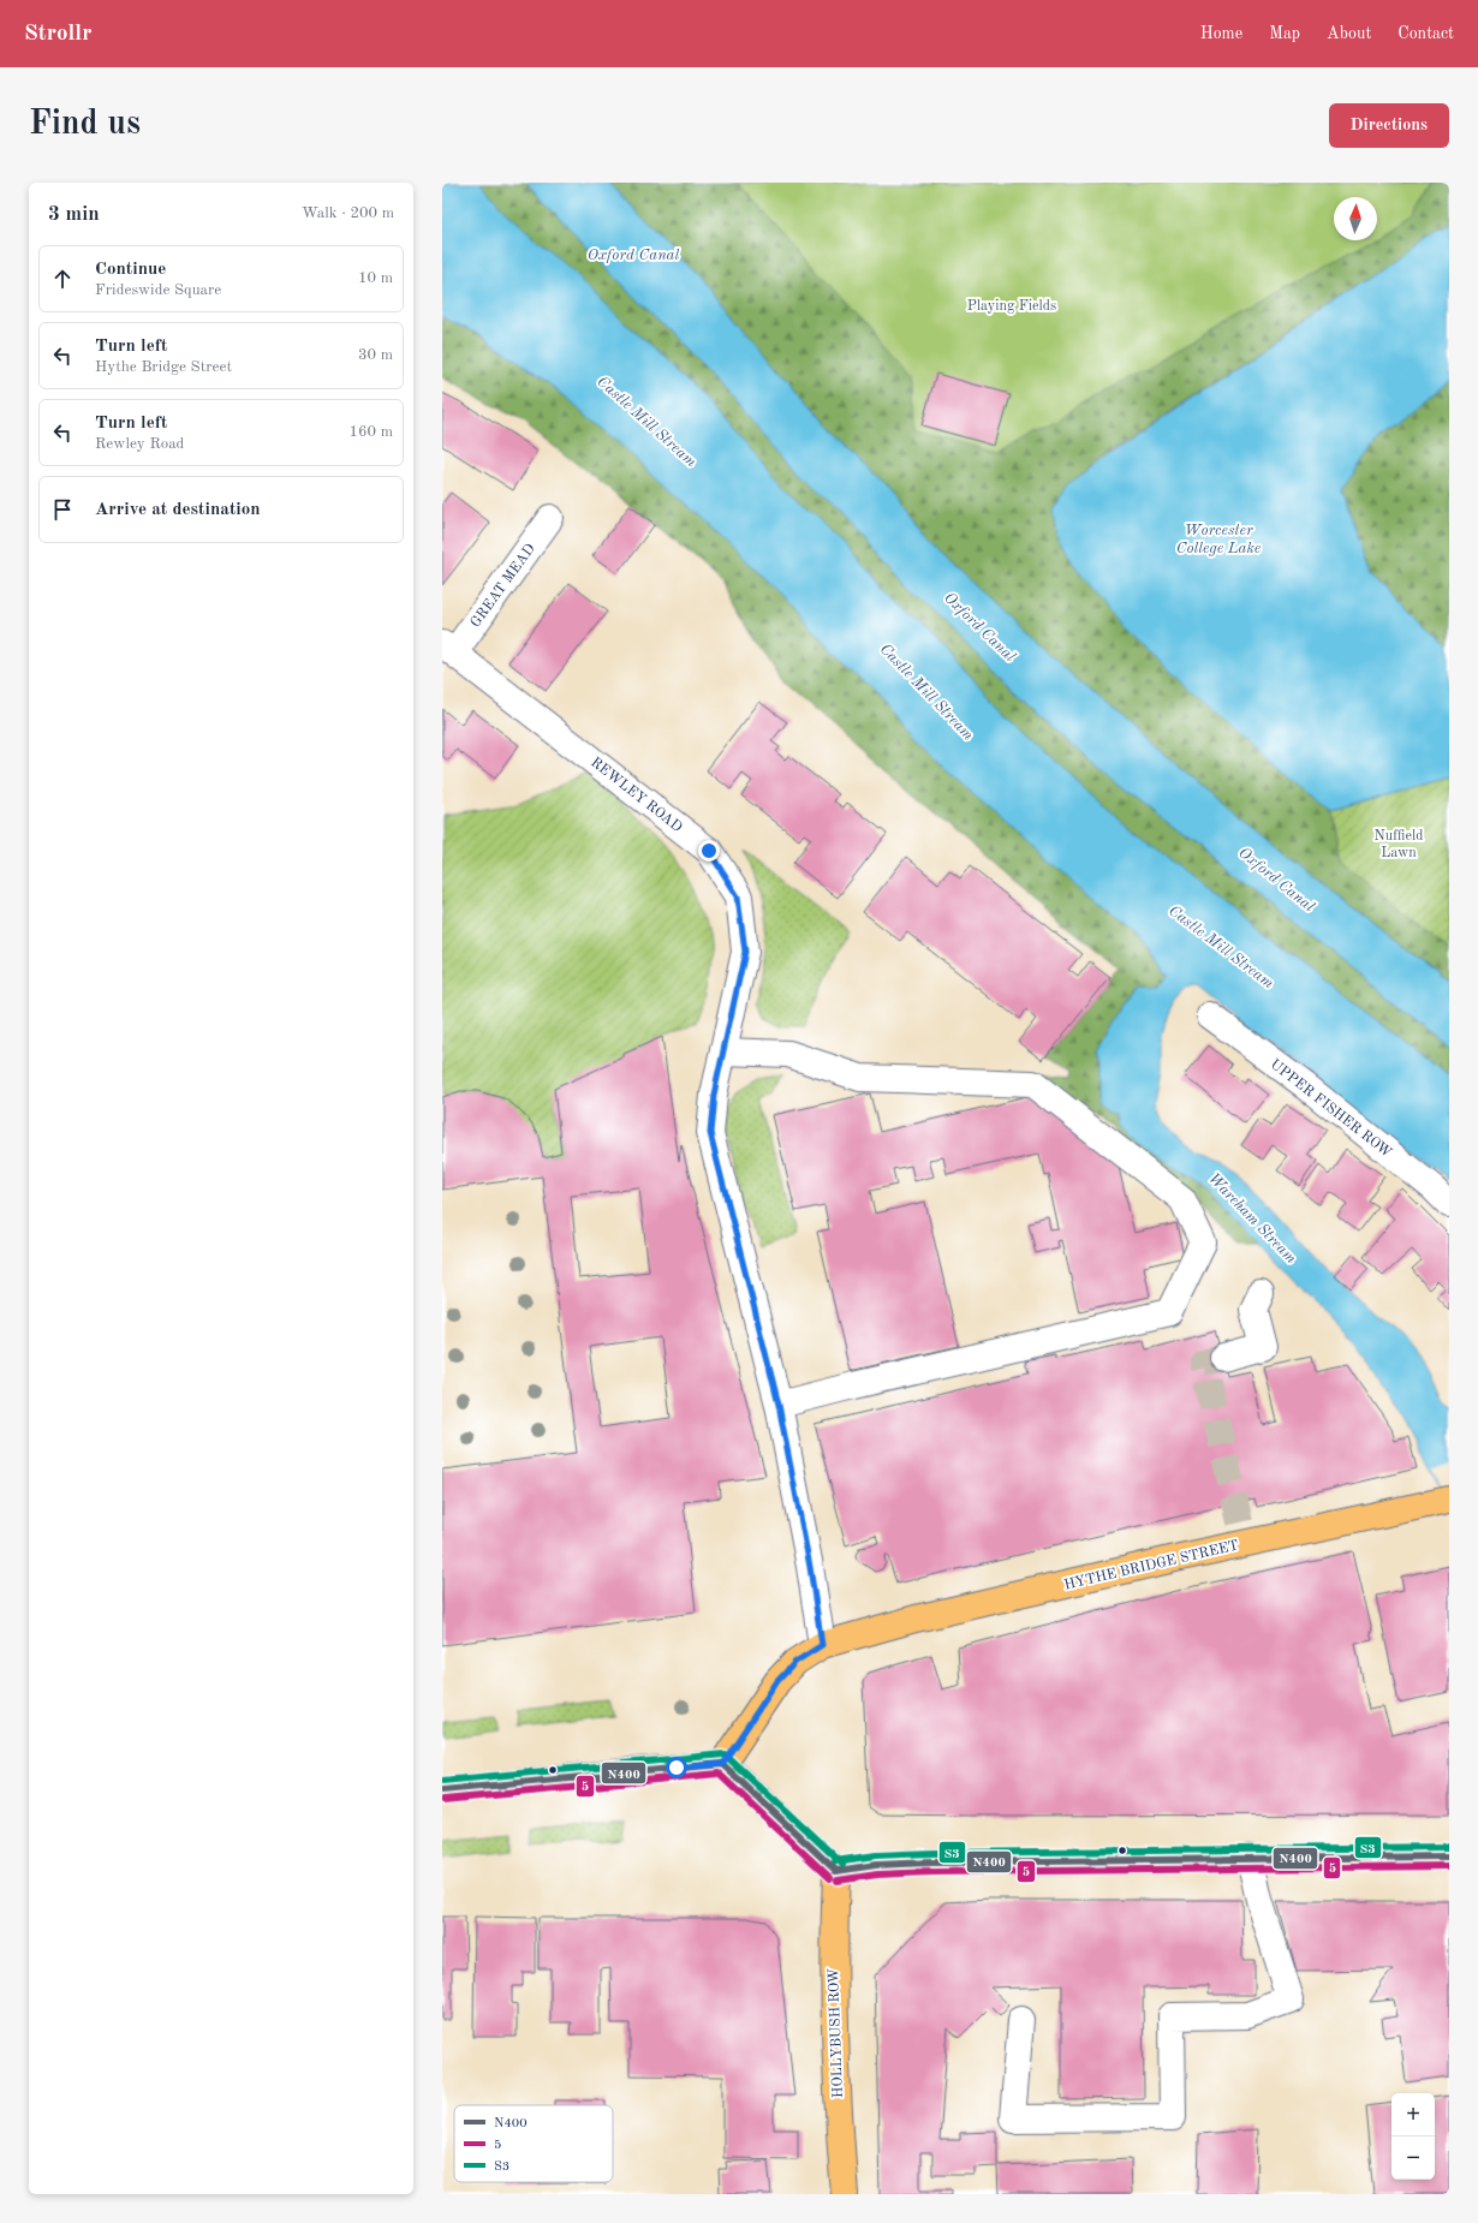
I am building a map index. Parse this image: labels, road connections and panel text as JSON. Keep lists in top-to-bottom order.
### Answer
{
  "streets": {
    "main road": ["HYTHE BRIDGE STREET", "HOLLYBUSH ROW"],
    "street": ["GREAT MEAD", "REWLEY ROAD", "UPPER FISHER ROW"]
  },
  "crossings": [
    ["GREAT MEAD", "REWLEY ROAD"],
    ["REWLEY ROAD", "HYTHE BRIDGE STREET"]
  ],
  "water": [
    "Oxford Canal",
    "Castle Mill Stream",
    "Worcester College Lake",
    "Wareham Stream"
  ],
  "parks": ["Playing Fields", "Nuffield Lawn"],
  "lines": ["transit line S3", "transit line N400", "transit line 5"],
  "legend": ["N400", "5", "S3"],
  "north": "top",
  "page": {
    "header": "Strollr",
    "nav": [
      "Home",
      "Map",
      "About",
      "Contact"
    ],
    "buttons": "Directions",
    "title": "Find us",
    "heading": ["3 min", "Walk · 200 m"],
    "list": [
      ["Continue", "Frideswide Square", "10 m"],
      ["Turn left", "Hythe Bridge Street", "30 m"],
      ["Turn left", "Rewley Road", "160 m"],
      "Arrive at destination"
    ],
    "map_buttons": ["+", "−"]
  }
}
